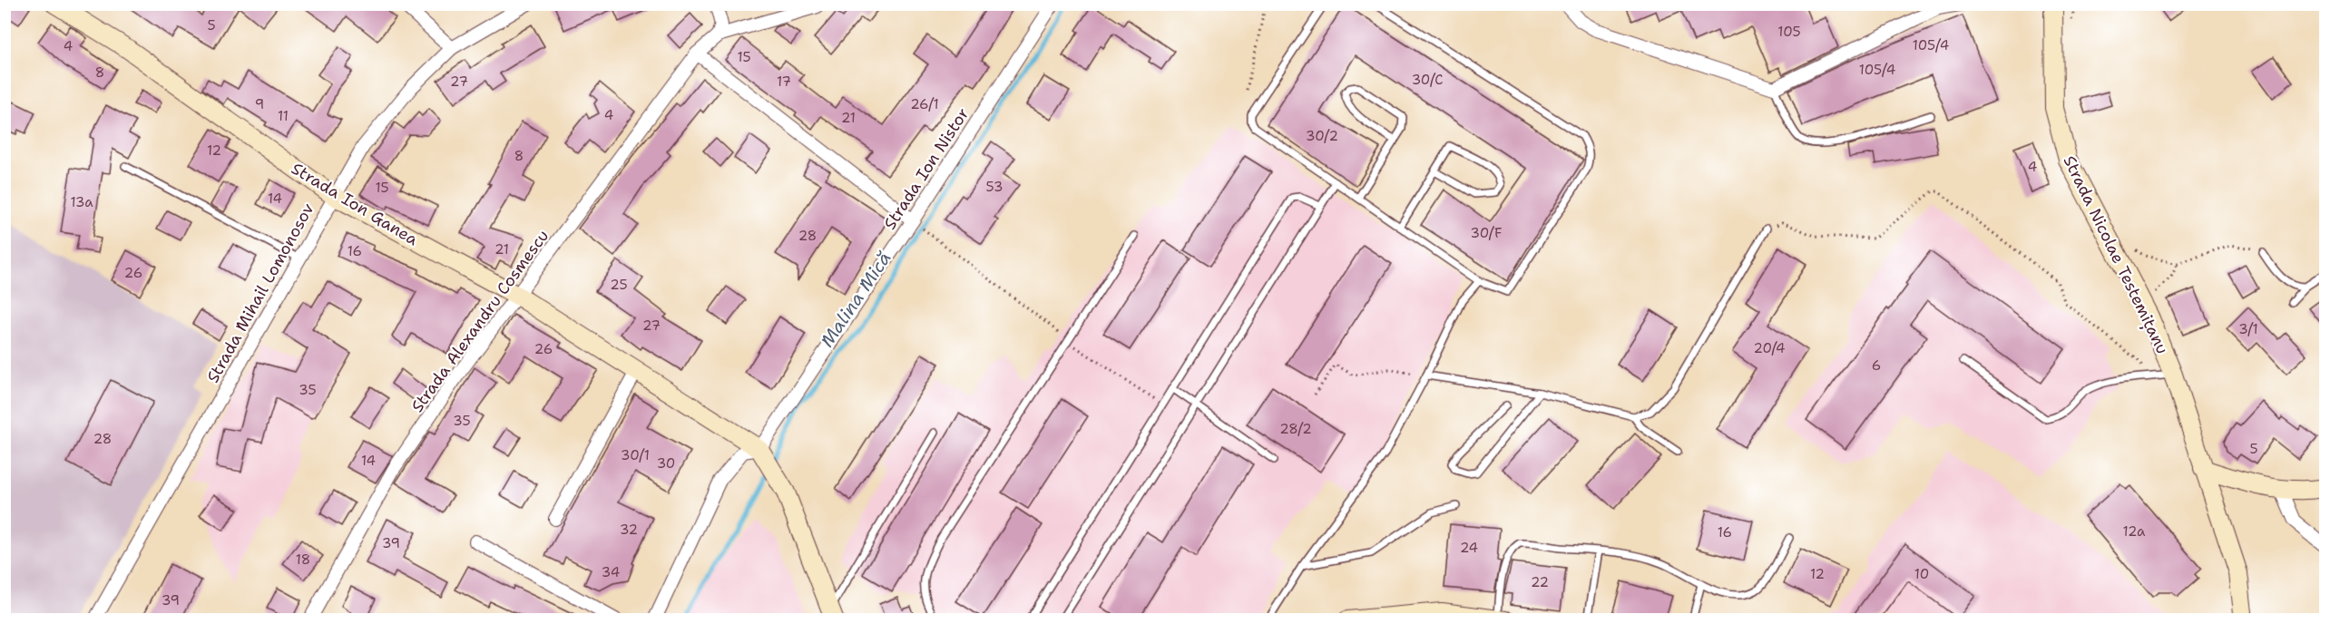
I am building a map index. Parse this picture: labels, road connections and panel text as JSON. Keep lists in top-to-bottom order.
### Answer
{
  "streets": {
    "street": [
      "Strada Ion Nistor",
      "Strada Ion Ganea",
      "Strada Nicolae Testemițanu",
      "Strada Mihail Lomonosov",
      "Strada Alexandru Cosmescu"
    ]
  },
  "crossings": [
    ["Strada Ion Nistor", "Strada Ion Ganea"],
    ["Strada Ion Ganea", "Strada Mihail Lomonosov"],
    ["Strada Ion Ganea", "Strada Alexandru Cosmescu"]
  ],
  "water": ["Malina Mică"],
  "house_numbers": [
    "5",
    "105",
    "105/4",
    "4",
    "15",
    "105/4",
    "8",
    "30/C",
    "27",
    "17",
    "9",
    "26/1",
    "4",
    "11",
    "21",
    "30/2",
    "12",
    "8",
    "4",
    "53",
    "15",
    "14",
    "13a",
    "30/F",
    "28",
    "21",
    "16",
    "26",
    "25",
    "27",
    "3/1",
    "20/4",
    "26",
    "6",
    "35",
    "35",
    "28/2",
    "28",
    "5",
    "30/1",
    "14",
    "30",
    "32",
    "12a",
    "16",
    "39",
    "24",
    "18",
    "34",
    "12",
    "10",
    "22",
    "39"
  ]
}
